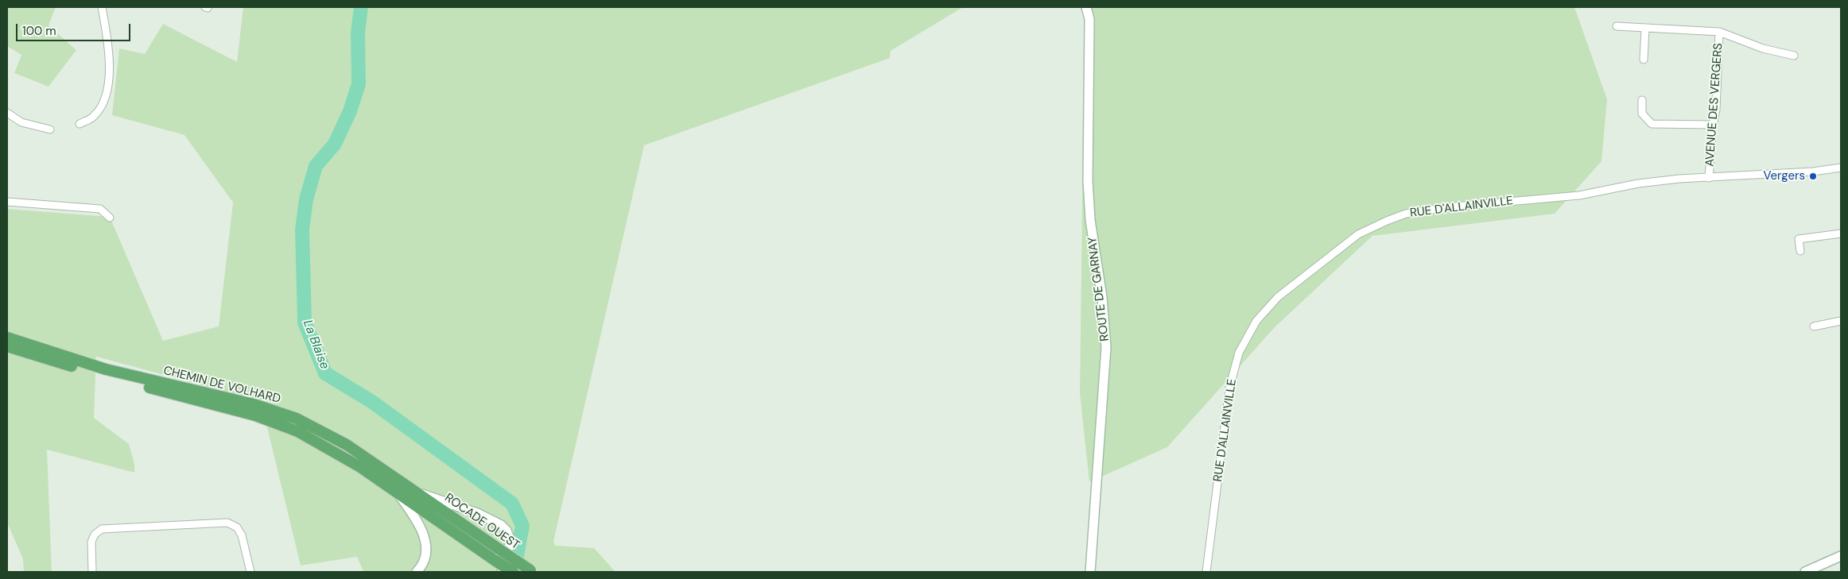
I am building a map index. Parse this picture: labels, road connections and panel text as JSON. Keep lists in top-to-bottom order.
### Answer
{
  "streets": {
    "main road": ["CHEMIN DE VOLHARD", "ROCADE OUEST"],
    "street": ["AVENUE DES VERGERS", "RUE D'ALLAINVILLE", "ROUTE DE GARNAY"]
  },
  "crossings": [
    ["AVENUE DES VERGERS", "RUE D'ALLAINVILLE"],
    ["CHEMIN DE VOLHARD", "ROCADE OUEST"]
  ],
  "water": ["La Blaise"],
  "places": ["Vergers"],
  "scale_bar": "100 m"
}
